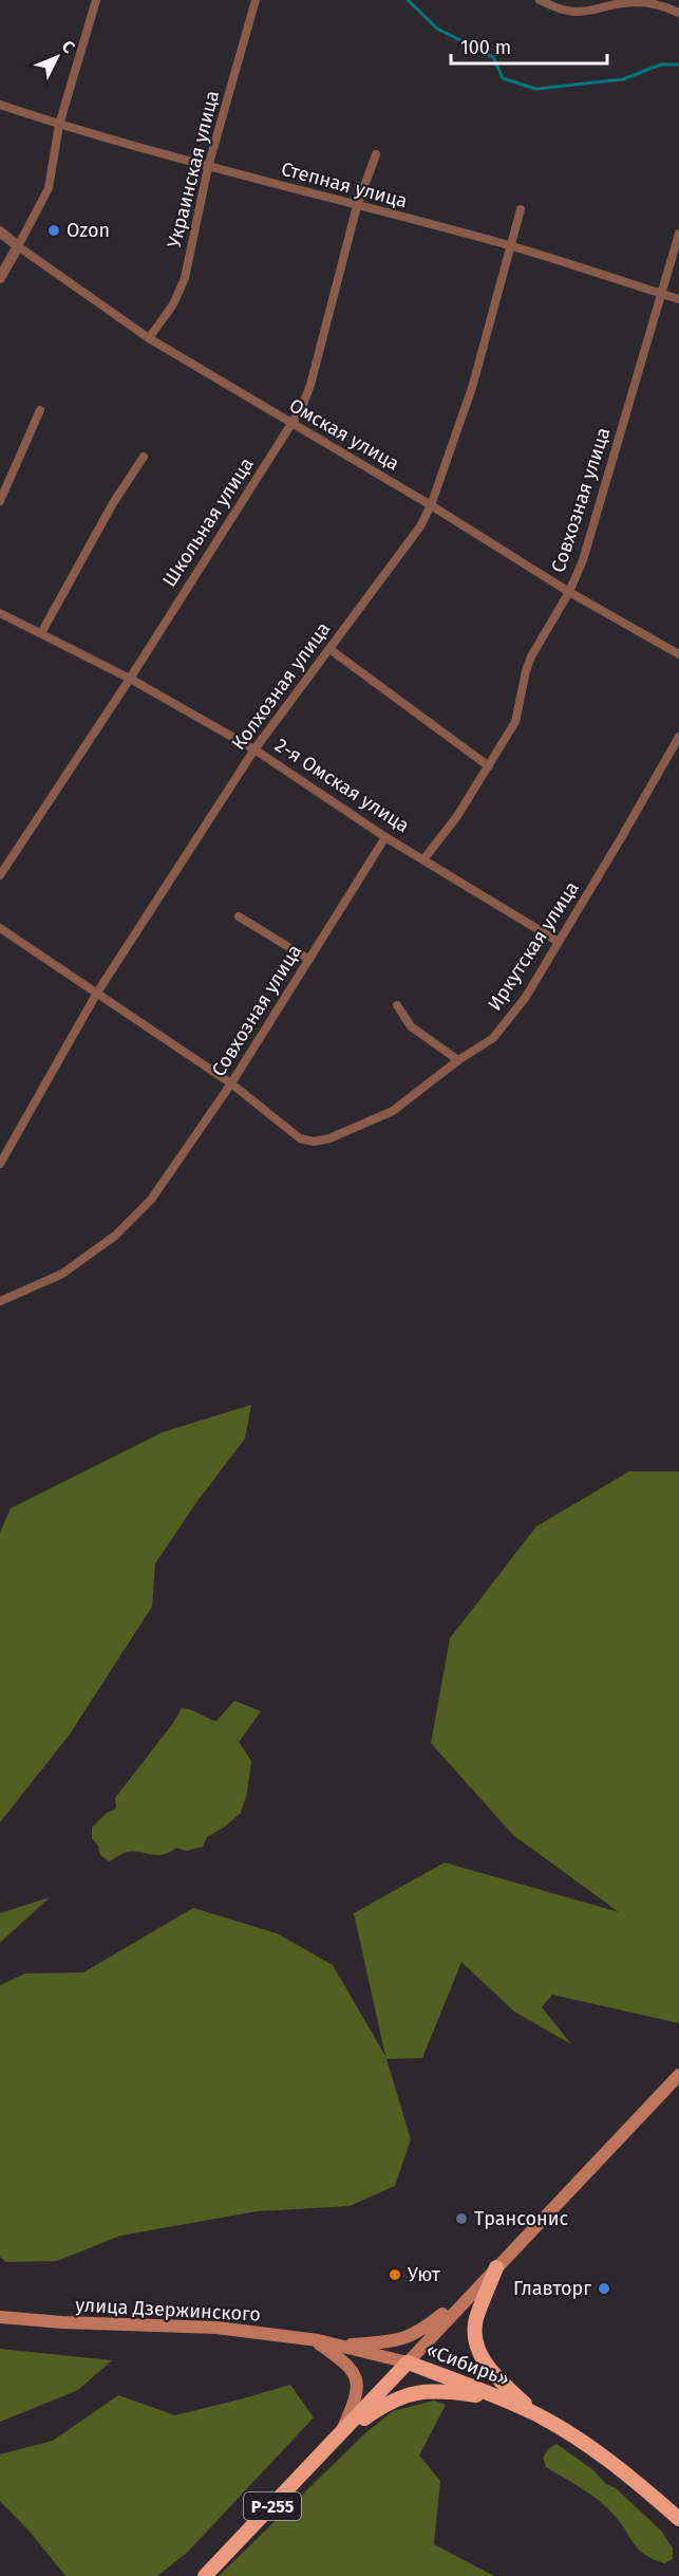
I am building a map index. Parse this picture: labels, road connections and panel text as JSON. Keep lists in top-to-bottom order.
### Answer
{
  "streets": {
    "highway": ["«Сибирь»", "Р-255"],
    "main road": ["улица Дзержинского"],
    "street": [
      "Украинская улица",
      "Степная улица",
      "Омская улица",
      "Совхозная улица",
      "Школьная улица",
      "Колхозная улица",
      "2-я Омская улица",
      "Иркутская улица"
    ]
  },
  "crossings": [
    ["Украинская улица", "Степная улица"],
    ["Украинская улица", "Омская улица"],
    ["Степная улица", "Совхозная улица"],
    ["Степная улица", "Школьная улица"],
    ["Степная улица", "Колхозная улица"],
    ["Омская улица", "Совхозная улица"],
    ["Омская улица", "Школьная улица"],
    ["Омская улица", "Колхозная улица"],
    ["Совхозная улица", "2-я Омская улица"],
    ["Совхозная улица", "Иркутская улица"],
    ["Школьная улица", "2-я Омская улица"],
    ["Колхозная улица", "2-я Омская улица"],
    ["2-я Омская улица", "Иркутская улица"],
    ["улица Дзержинского", "«Сибирь»"],
    ["«Сибирь»", "Р-255"]
  ],
  "places": [
    "Ozon",
    "Трансонис",
    "Уют",
    "Главторг"
  ],
  "scale_bar": "100 m",
  "north": "top right"
}
